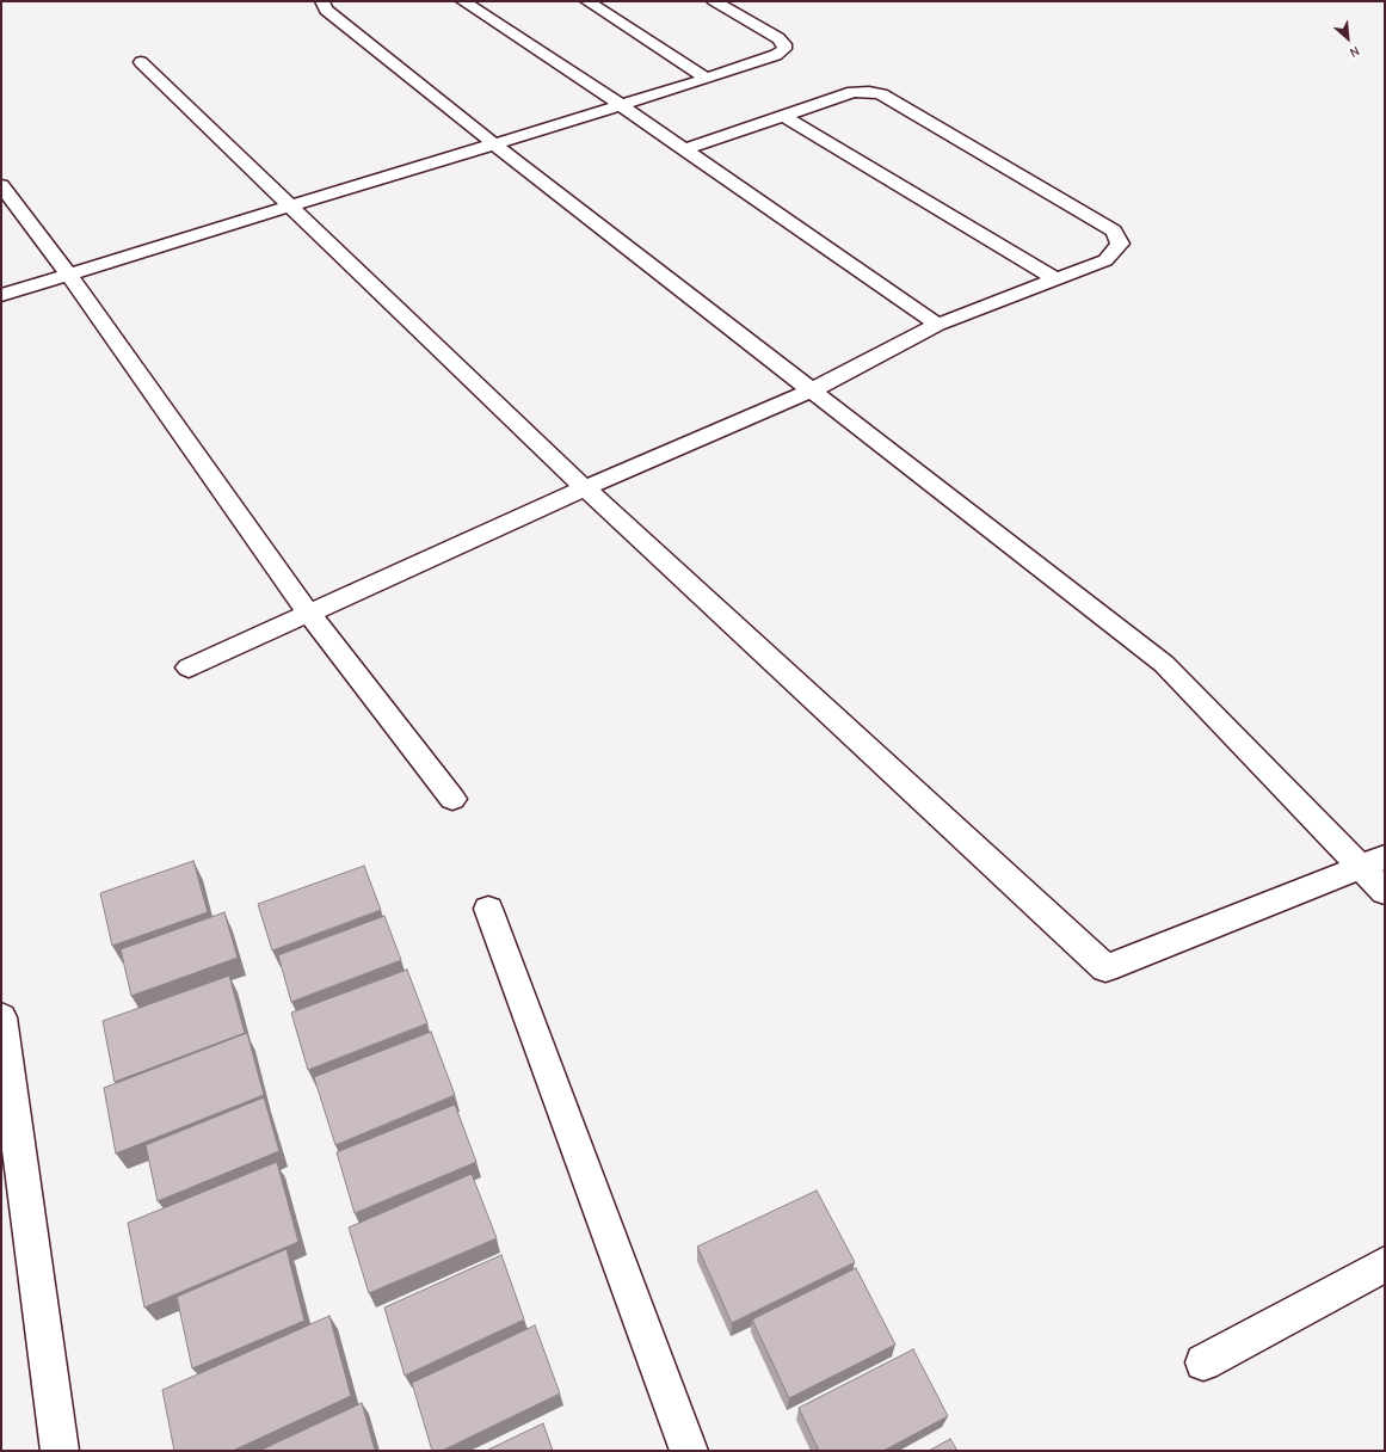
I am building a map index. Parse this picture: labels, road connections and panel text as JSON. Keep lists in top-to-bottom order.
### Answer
{
  "north": "bottom right"
}
